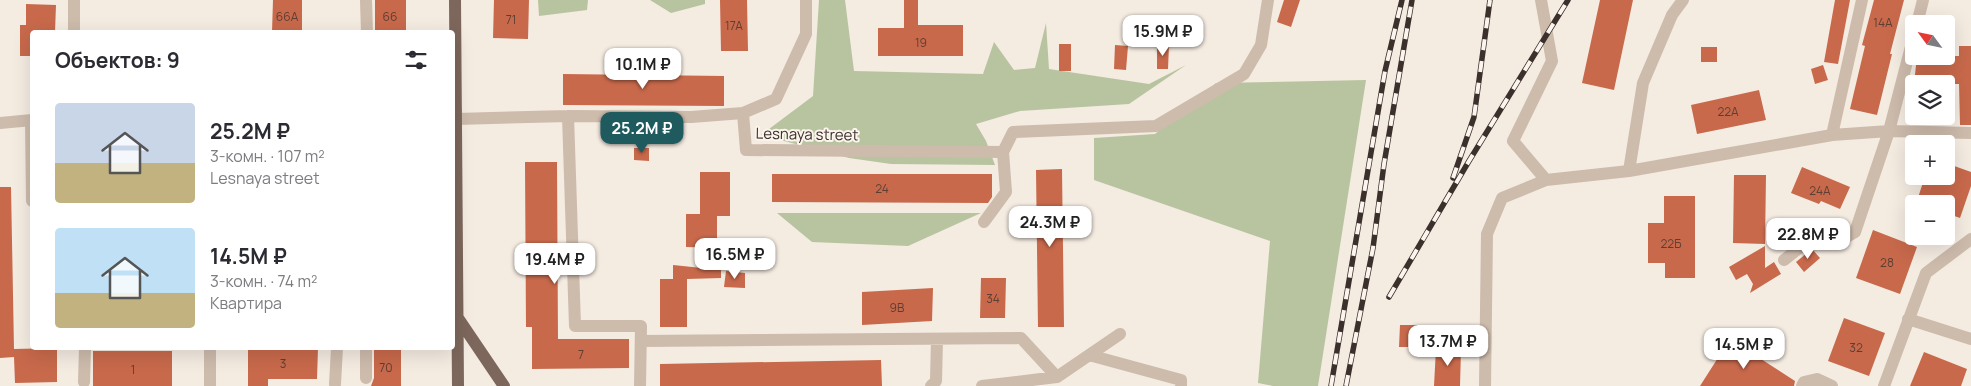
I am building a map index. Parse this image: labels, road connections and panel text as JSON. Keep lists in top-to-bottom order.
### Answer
{
  "streets": {
    "street": ["Lesnaya street"]
  },
  "house_numbers": [
    "66А",
    "66",
    "71",
    "14А",
    "17А",
    "19",
    "22А",
    "24",
    "24А",
    "22Б",
    "28",
    "34",
    "9В",
    "32",
    "7",
    "3",
    "70",
    "1"
  ],
  "north": "top left",
  "page": {
    "map_buttons": ["+", "−"],
    "price": [
      "15.9M ₽",
      "10.1M ₽",
      "25.2M ₽",
      "24.3M ₽",
      "22.8M ₽",
      "16.5M ₽",
      "19.4M ₽",
      "13.7M ₽",
      "14.5M ₽"
    ],
    "heading": "Объектов: 9",
    "list": [
      {
        "name": "25.2M ₽",
        "note": "3-комн. · 107 m² · Lesnaya street"
      },
      {
        "name": "14.5M ₽",
        "note": "3-комн. · 74 m² · Квартира"
      }
    ]
  }
}
